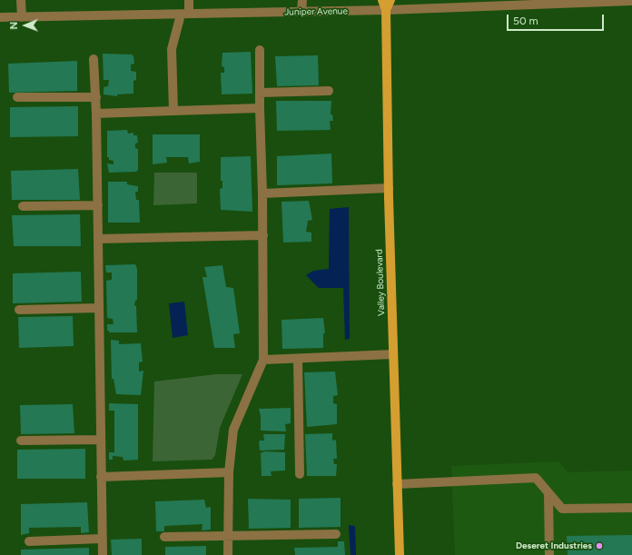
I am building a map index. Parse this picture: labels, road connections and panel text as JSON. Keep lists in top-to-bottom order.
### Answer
{
  "streets": {
    "main road": ["Valley Boulevard"],
    "street": ["Juniper Avenue"]
  },
  "crossings": [
    ["Juniper Avenue", "Valley Boulevard"]
  ],
  "places": ["Deseret Industries"],
  "scale_bar": "50 m",
  "north": "left"
}
